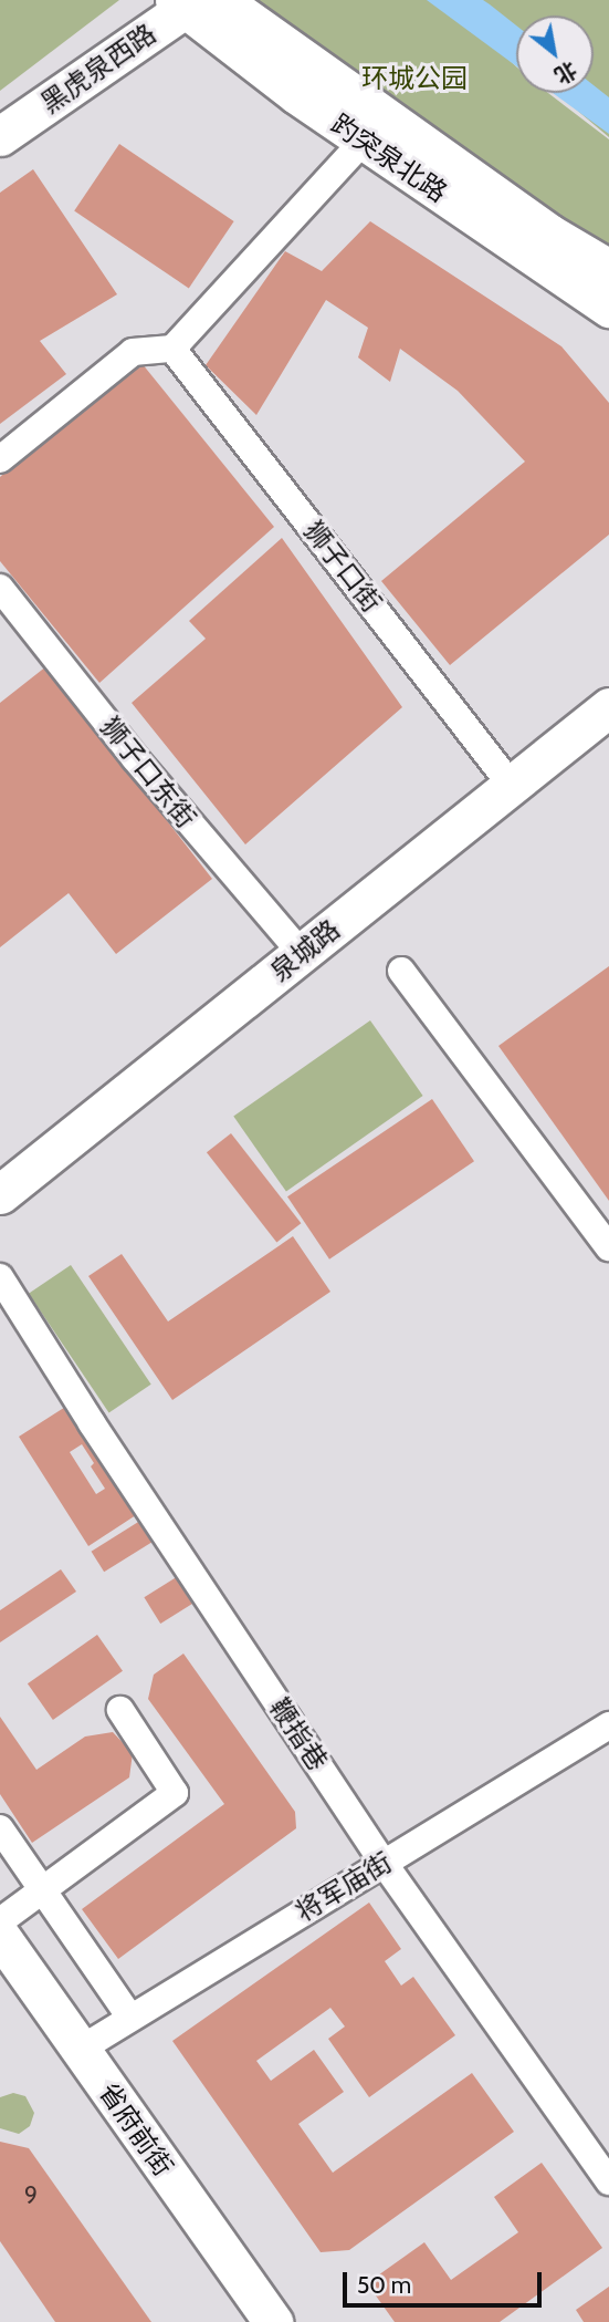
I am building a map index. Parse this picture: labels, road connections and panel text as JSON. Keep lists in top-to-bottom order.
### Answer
{
  "streets": {
    "main road": [
      "黑虎泉西路",
      "趵突泉北路",
      "泉城路",
      "省府前街"
    ],
    "street": [
      "狮子口街",
      "狮子口东街",
      "鞭指巷",
      "将军庙街"
    ]
  },
  "crossings": [
    ["黑虎泉西路", "趵突泉北路"],
    ["狮子口街", "泉城路"],
    ["狮子口东街", "泉城路"],
    ["鞭指巷", "将军庙街"],
    ["将军庙街", "省府前街"]
  ],
  "parks": ["环城公园"],
  "house_numbers": ["9"],
  "scale_bar": "50 m",
  "north": "bottom right"
}
